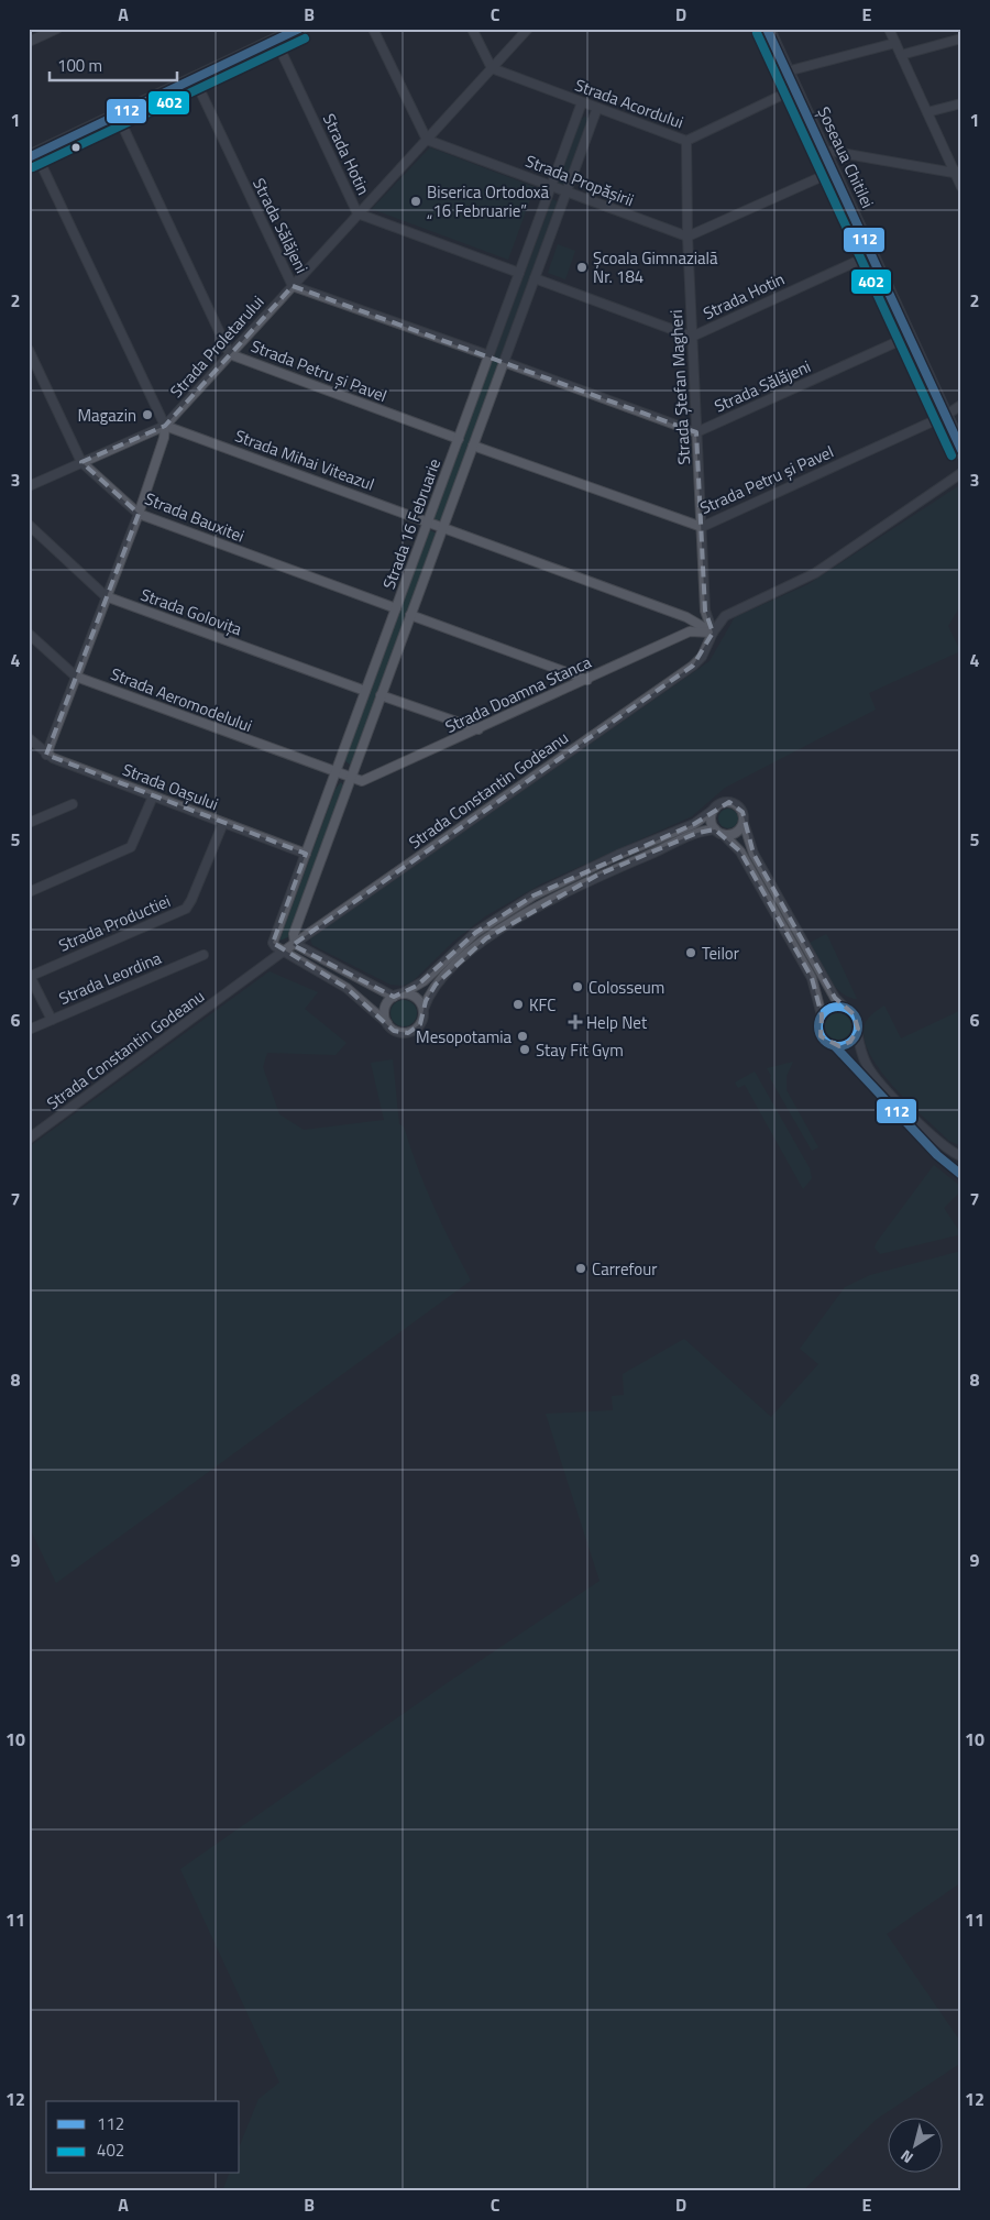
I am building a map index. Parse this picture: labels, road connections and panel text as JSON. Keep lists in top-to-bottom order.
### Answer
{
  "streets": {
    "main road": ["Șoseaua Chitilei"],
    "street": [
      "Strada Acordului",
      "Strada Hotin",
      "Strada Propășirii",
      "Strada Sălăjeni",
      "Strada Proletarului",
      "Strada Petru și Pavel",
      "Strada Ștefan Magheri",
      "Strada Mihai Viteazul",
      "Strada Bauxitei",
      "Strada 16 Februarie",
      "Strada Golovița",
      "Strada Doamna Stanca",
      "Strada Aeromodelului",
      "Strada Oașului",
      "Strada Constantin Godeanu",
      "Strada Productiei",
      "Strada Leordina"
    ]
  },
  "crossings": [
    ["Strada Acordului", "Șoseaua Chitilei"],
    ["Strada Acordului", "Strada Proletarului"],
    ["Strada Acordului", "Strada Ștefan Magheri"],
    ["Strada Acordului", "Strada 16 Februarie"],
    ["Strada Hotin", "Șoseaua Chitilei"],
    ["Strada Hotin", "Strada Proletarului"],
    ["Strada Hotin", "Strada Ștefan Magheri"],
    ["Strada Hotin", "Strada 16 Februarie"],
    ["Șoseaua Chitilei", "Strada Sălăjeni"],
    ["Șoseaua Chitilei", "Strada Petru și Pavel"],
    ["Strada Propășirii", "Strada Proletarului"],
    ["Strada Propășirii", "Strada Ștefan Magheri"],
    ["Strada Propășirii", "Strada 16 Februarie"],
    ["Strada Sălăjeni", "Strada Proletarului"],
    ["Strada Sălăjeni", "Strada Ștefan Magheri"],
    ["Strada Sălăjeni", "Strada 16 Februarie"],
    ["Strada Proletarului", "Strada Petru și Pavel"],
    ["Strada Proletarului", "Strada Mihai Viteazul"],
    ["Strada Proletarului", "Strada Bauxitei"],
    ["Strada Proletarului", "Strada Golovița"],
    ["Strada Proletarului", "Strada Aeromodelului"],
    ["Strada Proletarului", "Strada Oașului"],
    ["Strada Petru și Pavel", "Strada Ștefan Magheri"],
    ["Strada Petru și Pavel", "Strada 16 Februarie"],
    ["Strada Ștefan Magheri", "Strada Mihai Viteazul"],
    ["Strada Ștefan Magheri", "Strada Doamna Stanca"],
    ["Strada Ștefan Magheri", "Strada Constantin Godeanu"],
    ["Strada Mihai Viteazul", "Strada 16 Februarie"],
    ["Strada Mihai Viteazul", "Strada Doamna Stanca"],
    ["Strada Mihai Viteazul", "Strada Constantin Godeanu"],
    ["Strada Bauxitei", "Strada 16 Februarie"],
    ["Strada 16 Februarie", "Strada Golovița"],
    ["Strada 16 Februarie", "Strada Doamna Stanca"],
    ["Strada 16 Februarie", "Strada Aeromodelului"],
    ["Strada 16 Februarie", "Strada Oașului"],
    ["Strada 16 Februarie", "Strada Constantin Godeanu"],
    ["Strada Doamna Stanca", "Strada Aeromodelului"],
    ["Strada Doamna Stanca", "Strada Constantin Godeanu"],
    ["Strada Oașului", "Strada Productiei"]
  ],
  "places": {
    "other": [
      "Biserica Ortodoxă „16 Februarie”",
      "Școala Gimnazială Nr. 184",
      "Magazin",
      "Teilor",
      "Colosseum",
      "KFC",
      "Mesopotamia",
      "Stay Fit Gym",
      "Carrefour"
    ],
    "health": ["Help Net"]
  },
  "lines": ["transit line 112", "transit line 402"],
  "legend": ["112", "402"],
  "scale_bar": "100 m",
  "north": "bottom left",
  "grid": {
    "columns": [
      "A",
      "B",
      "C",
      "D",
      "E"
    ],
    "rows": [
      "1",
      "2",
      "3",
      "4",
      "5",
      "6",
      "7",
      "8",
      "9",
      "10",
      "11",
      "12"
    ]
  }
}
